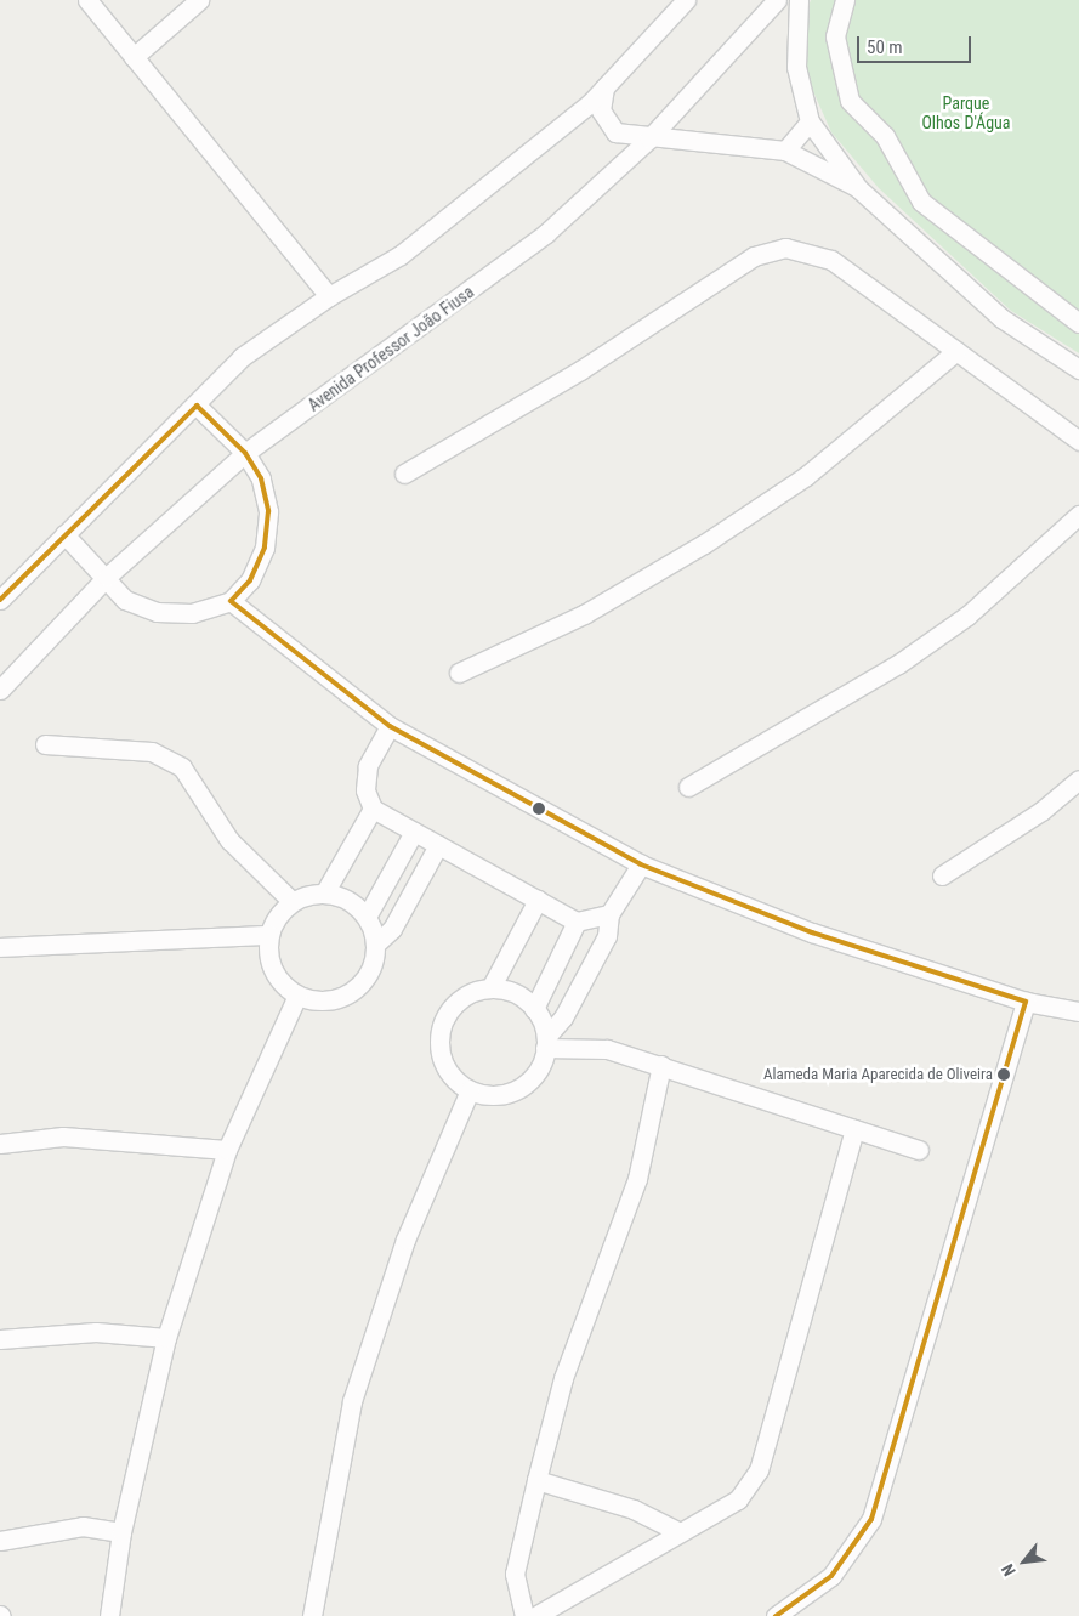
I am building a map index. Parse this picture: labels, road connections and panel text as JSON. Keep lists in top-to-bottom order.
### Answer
{
  "streets": {
    "street": ["Avenida Professor João Fiusa"]
  },
  "parks": ["Parque Olhos D'Água"],
  "places": ["Alameda Maria Aparecida de Oliveira"],
  "scale_bar": "50 m",
  "north": "bottom left"
}
